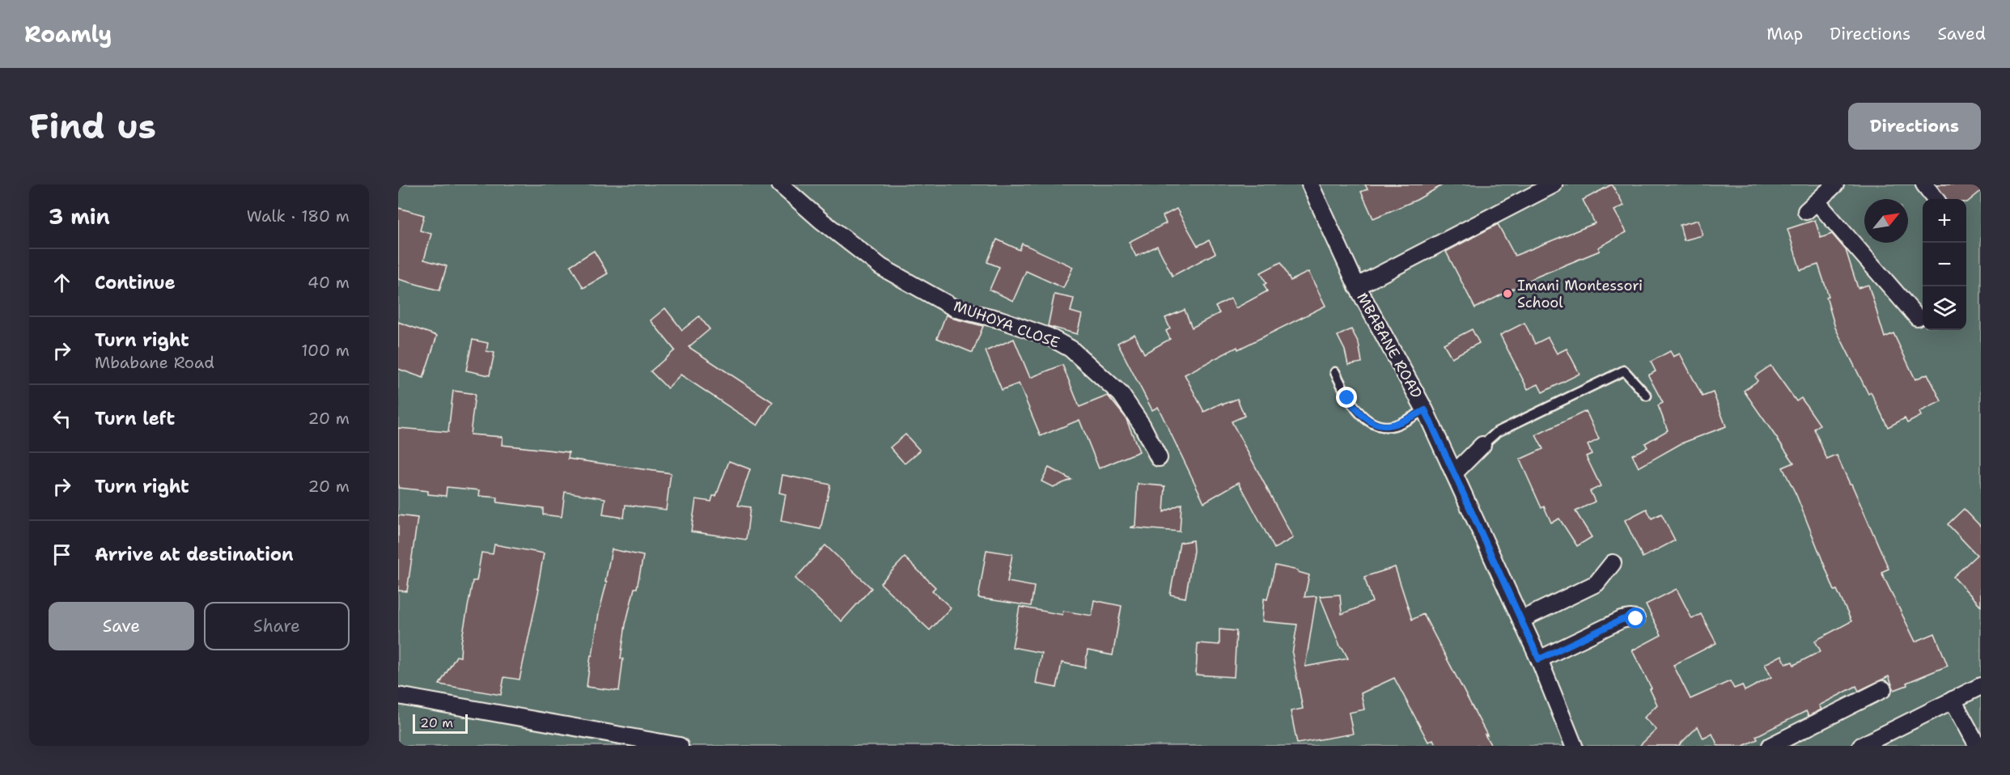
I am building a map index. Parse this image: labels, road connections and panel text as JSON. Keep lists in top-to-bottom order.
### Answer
{
  "streets": {
    "street": ["MUHOYA CLOSE", "MBABANE ROAD"]
  },
  "places": ["Imani Montessori School"],
  "scale_bar": "20 m",
  "north": "top right",
  "page": {
    "header": "Roamly",
    "nav": ["Map", "Directions", "Saved"],
    "buttons": [
      "Directions",
      ["Save", "Share"]
    ],
    "title": "Find us",
    "heading": ["3 min", "Walk · 180 m"],
    "map_buttons": ["+", "−"],
    "list": [
      ["Continue", "40 m"],
      ["Turn right", "Mbabane Road", "100 m"],
      ["Turn left", "20 m"],
      ["Turn right", "20 m"],
      "Arrive at destination"
    ],
    "scale": "20 m"
  }
}
